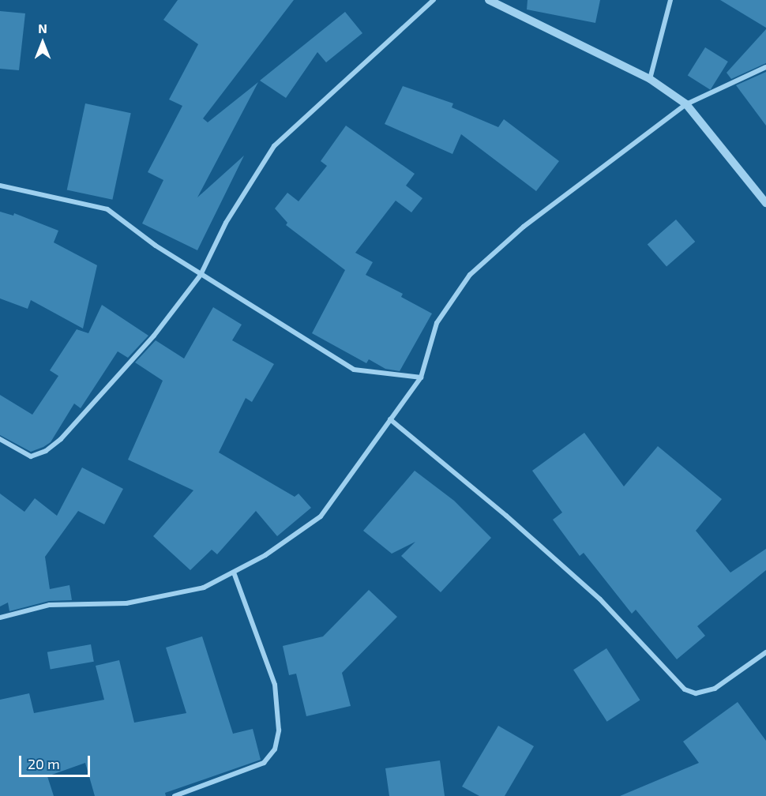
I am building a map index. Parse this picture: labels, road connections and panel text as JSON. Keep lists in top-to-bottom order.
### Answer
{
  "scale_bar": "20 m",
  "north": "top"
}
